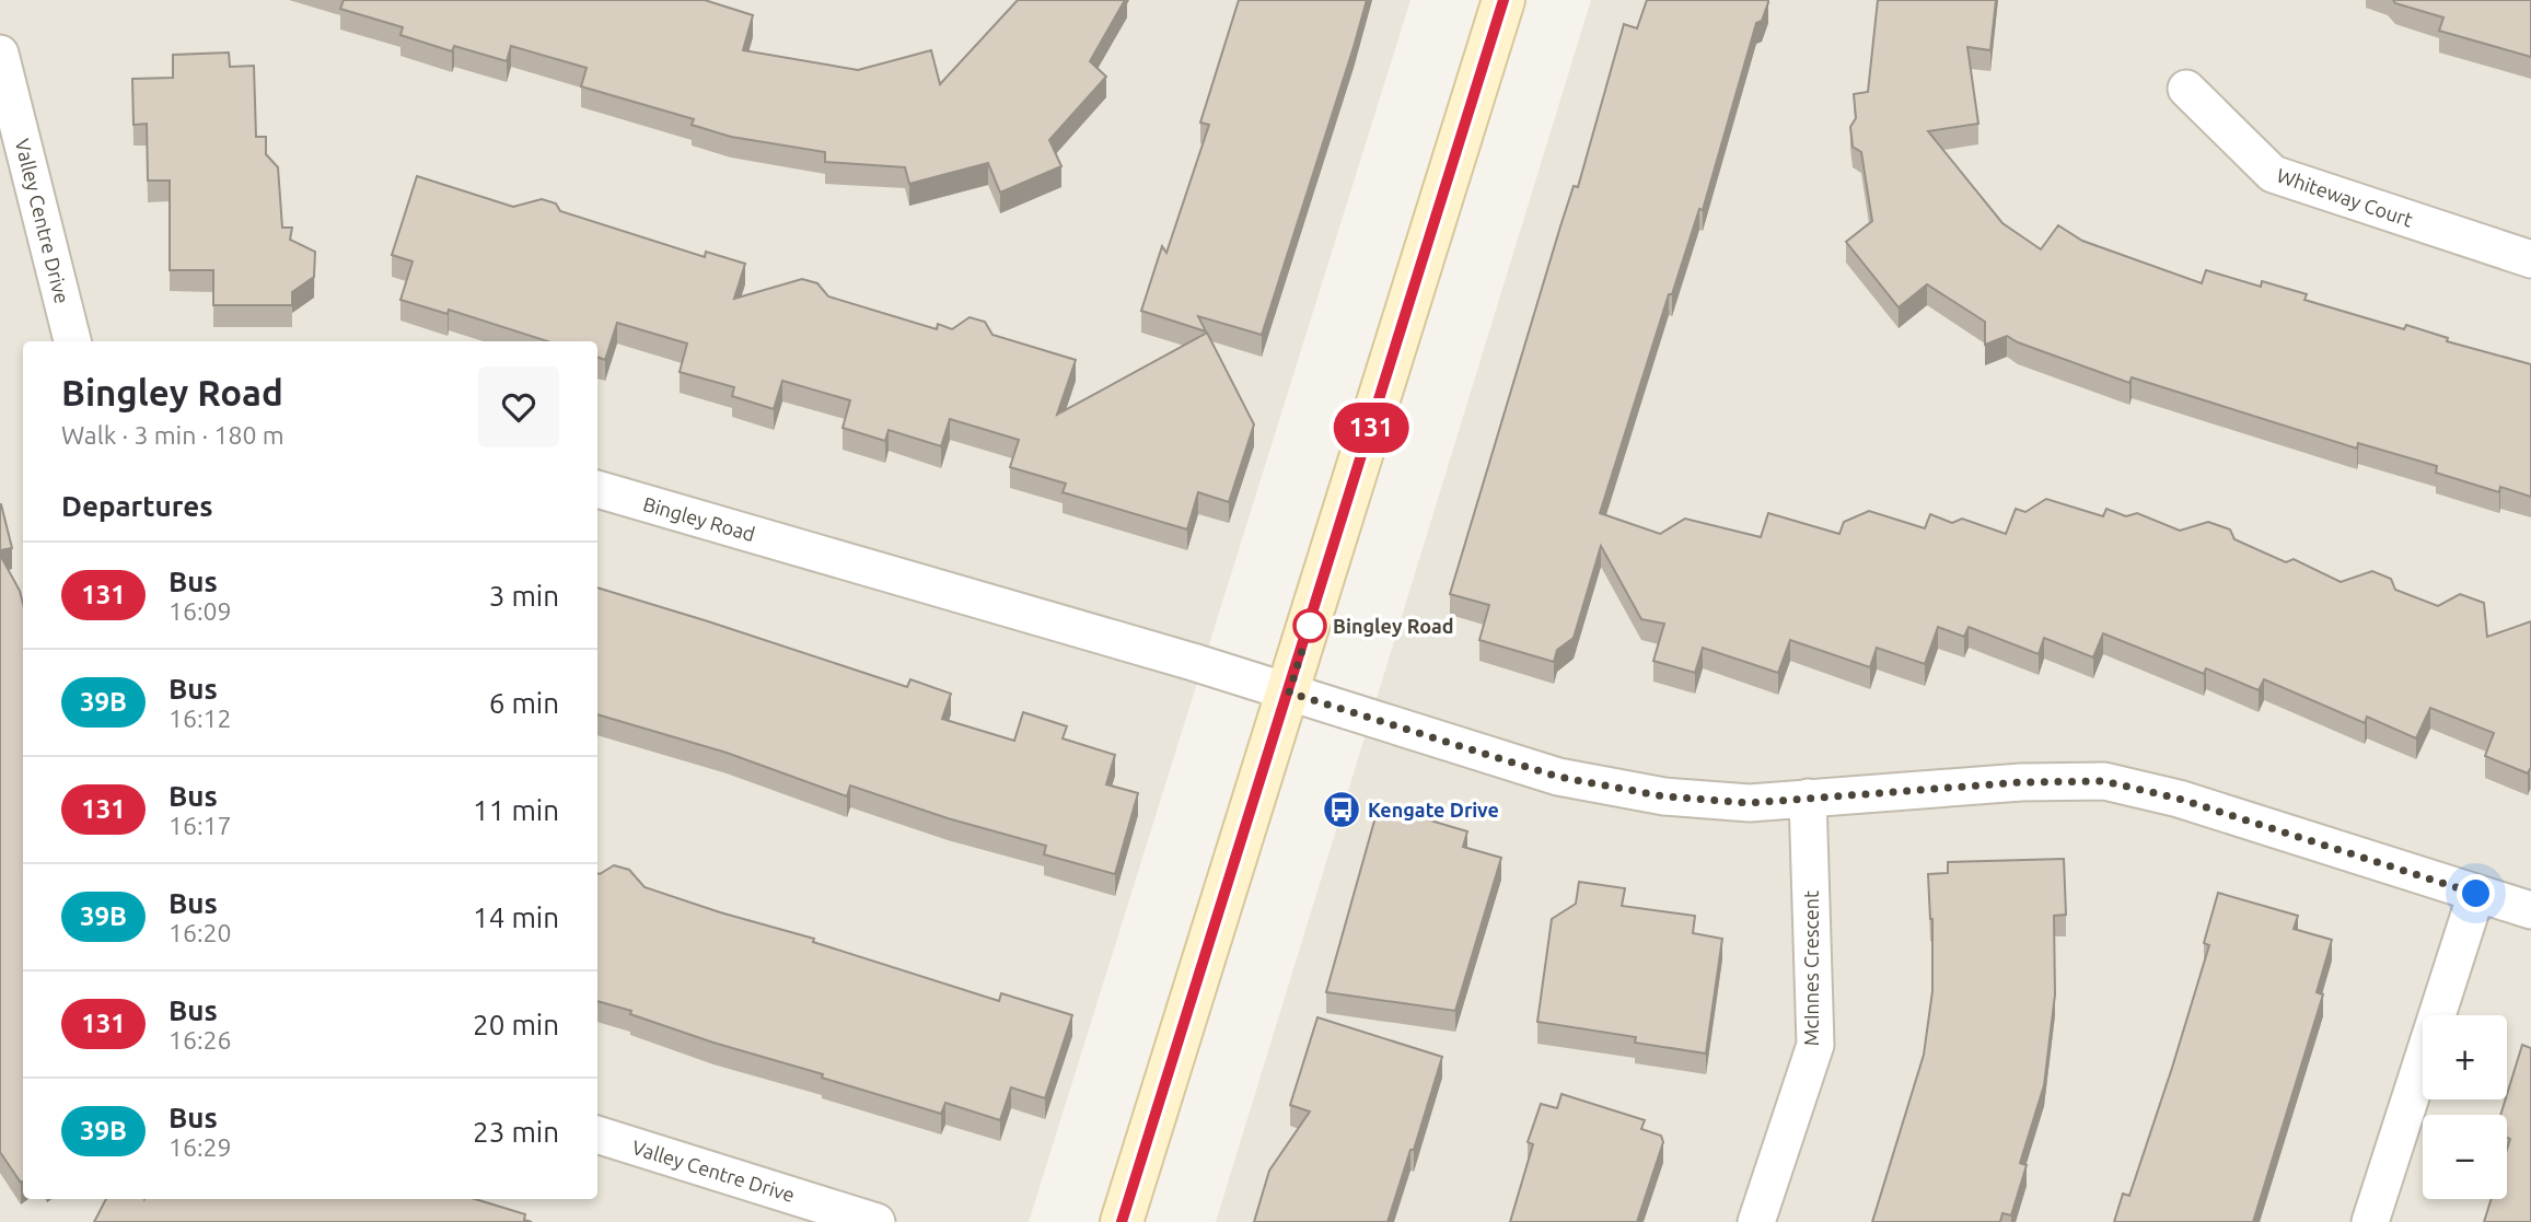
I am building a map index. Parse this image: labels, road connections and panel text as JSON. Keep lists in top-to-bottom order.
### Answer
{
  "streets": {
    "street": [
      "Whiteway Court",
      "Valley Centre Drive",
      "Bingley Road",
      "McInnes Crescent"
    ]
  },
  "places": {
    "other": ["Bingley Road"],
    "bus stop": ["Kengate Drive"]
  },
  "lines": ["bus line 131"],
  "page": {
    "on_map": "131",
    "heading": [
      ["Bingley Road", "Walk · 3 min · 180 m"],
      "Departures"
    ],
    "list": [
      {
        "mark": "131",
        "name": "Bus",
        "note": "16:09",
        "value": "3 min"
      },
      {
        "mark": "39B",
        "name": "Bus",
        "note": "16:12",
        "value": "6 min"
      },
      {
        "mark": "131",
        "name": "Bus",
        "note": "16:17",
        "value": "11 min"
      },
      {
        "mark": "39B",
        "name": "Bus",
        "note": "16:20",
        "value": "14 min"
      },
      {
        "mark": "131",
        "name": "Bus",
        "note": "16:26",
        "value": "20 min"
      },
      {
        "mark": "39B",
        "name": "Bus",
        "note": "16:29",
        "value": "23 min"
      }
    ],
    "map_buttons": ["+", "−"]
  }
}
